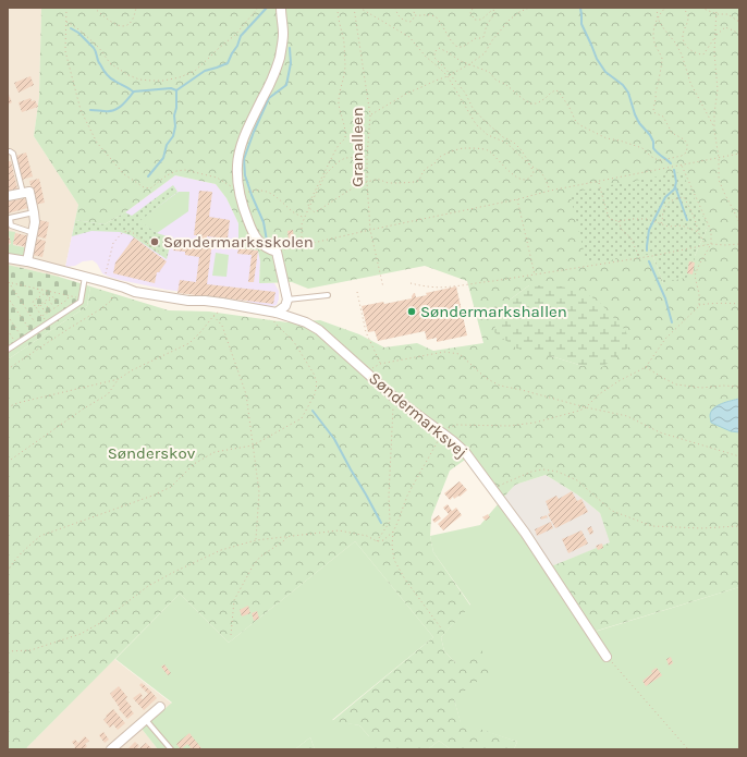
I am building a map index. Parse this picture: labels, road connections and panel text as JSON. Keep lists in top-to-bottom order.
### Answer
{
  "streets": {
    "street": ["Søndermarksvej"],
    "path": ["Granalleen"]
  },
  "parks": ["Sønderskov"],
  "places": ["Søndermarksskolen", "Søndermarkshallen"]
}
